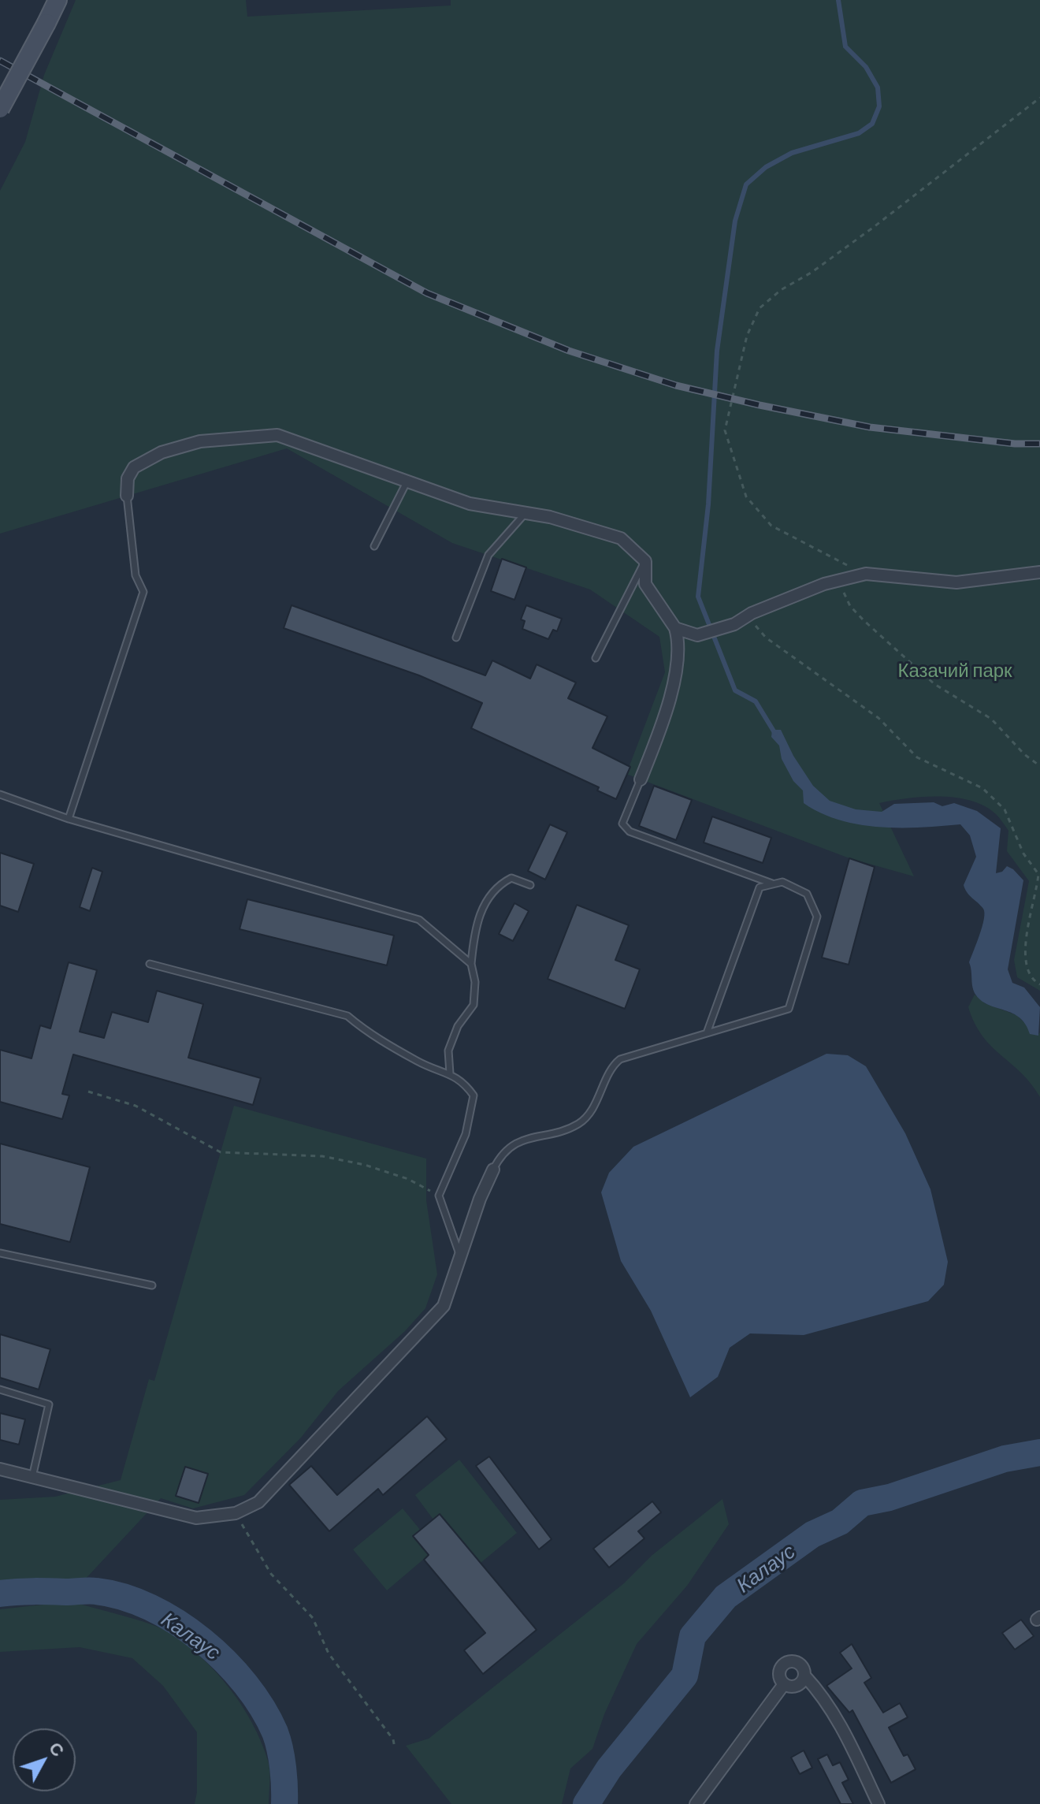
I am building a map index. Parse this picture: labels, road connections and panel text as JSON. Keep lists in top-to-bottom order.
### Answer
{
  "water": ["Калаус"],
  "parks": ["Казачий парк"],
  "north": "top right"
}
